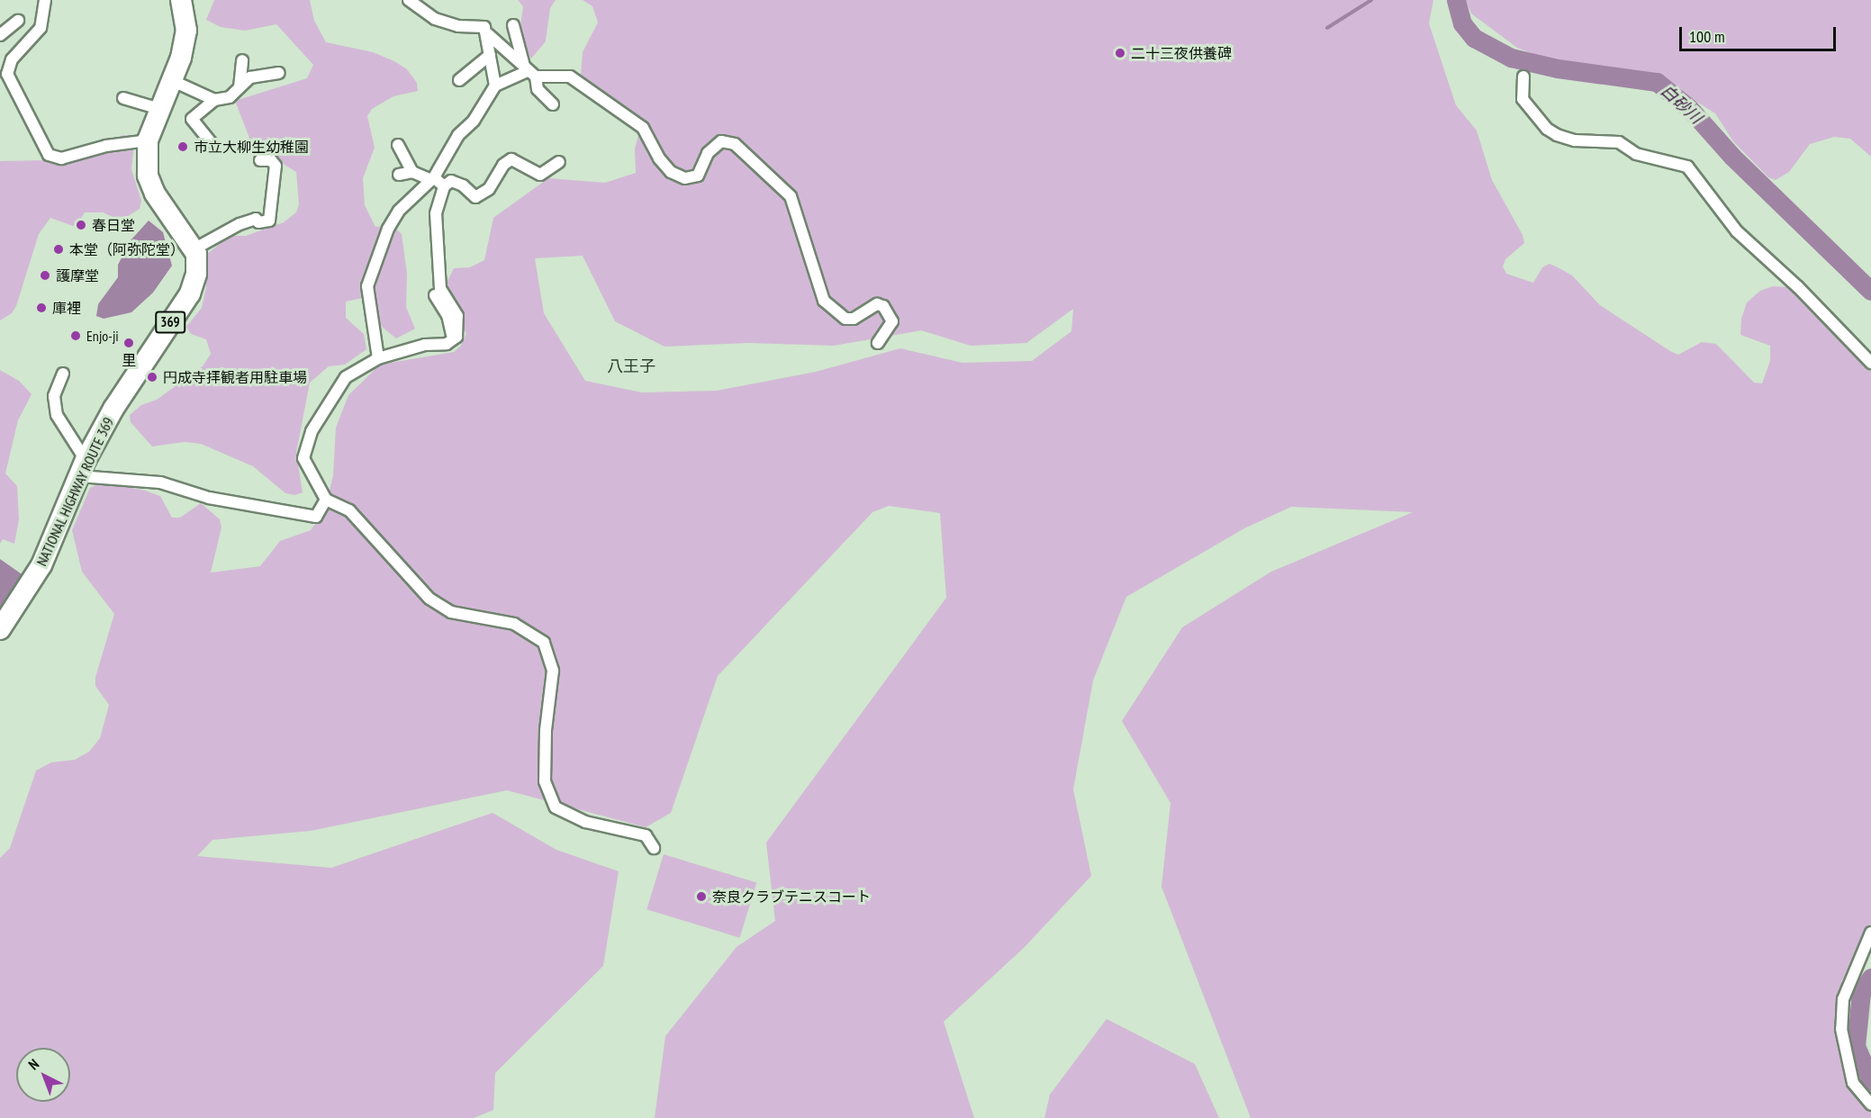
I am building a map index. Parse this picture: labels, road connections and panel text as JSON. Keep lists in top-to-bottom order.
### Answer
{
  "streets": {
    "highway": ["369", "NATIONAL HIGHWAY ROUTE 369"]
  },
  "districts": ["八王子"],
  "water": ["白砂川"],
  "places": [
    "二十三夜供養碑",
    "市立大柳生幼稚園",
    "春日堂",
    "本堂（阿弥陀堂）",
    "護摩堂",
    "庫裡",
    "Enjo-ji",
    "里",
    "円成寺拝観者用駐車場",
    "奈良クラブテニスコート"
  ],
  "scale_bar": "100 m",
  "north": "top left"
}
